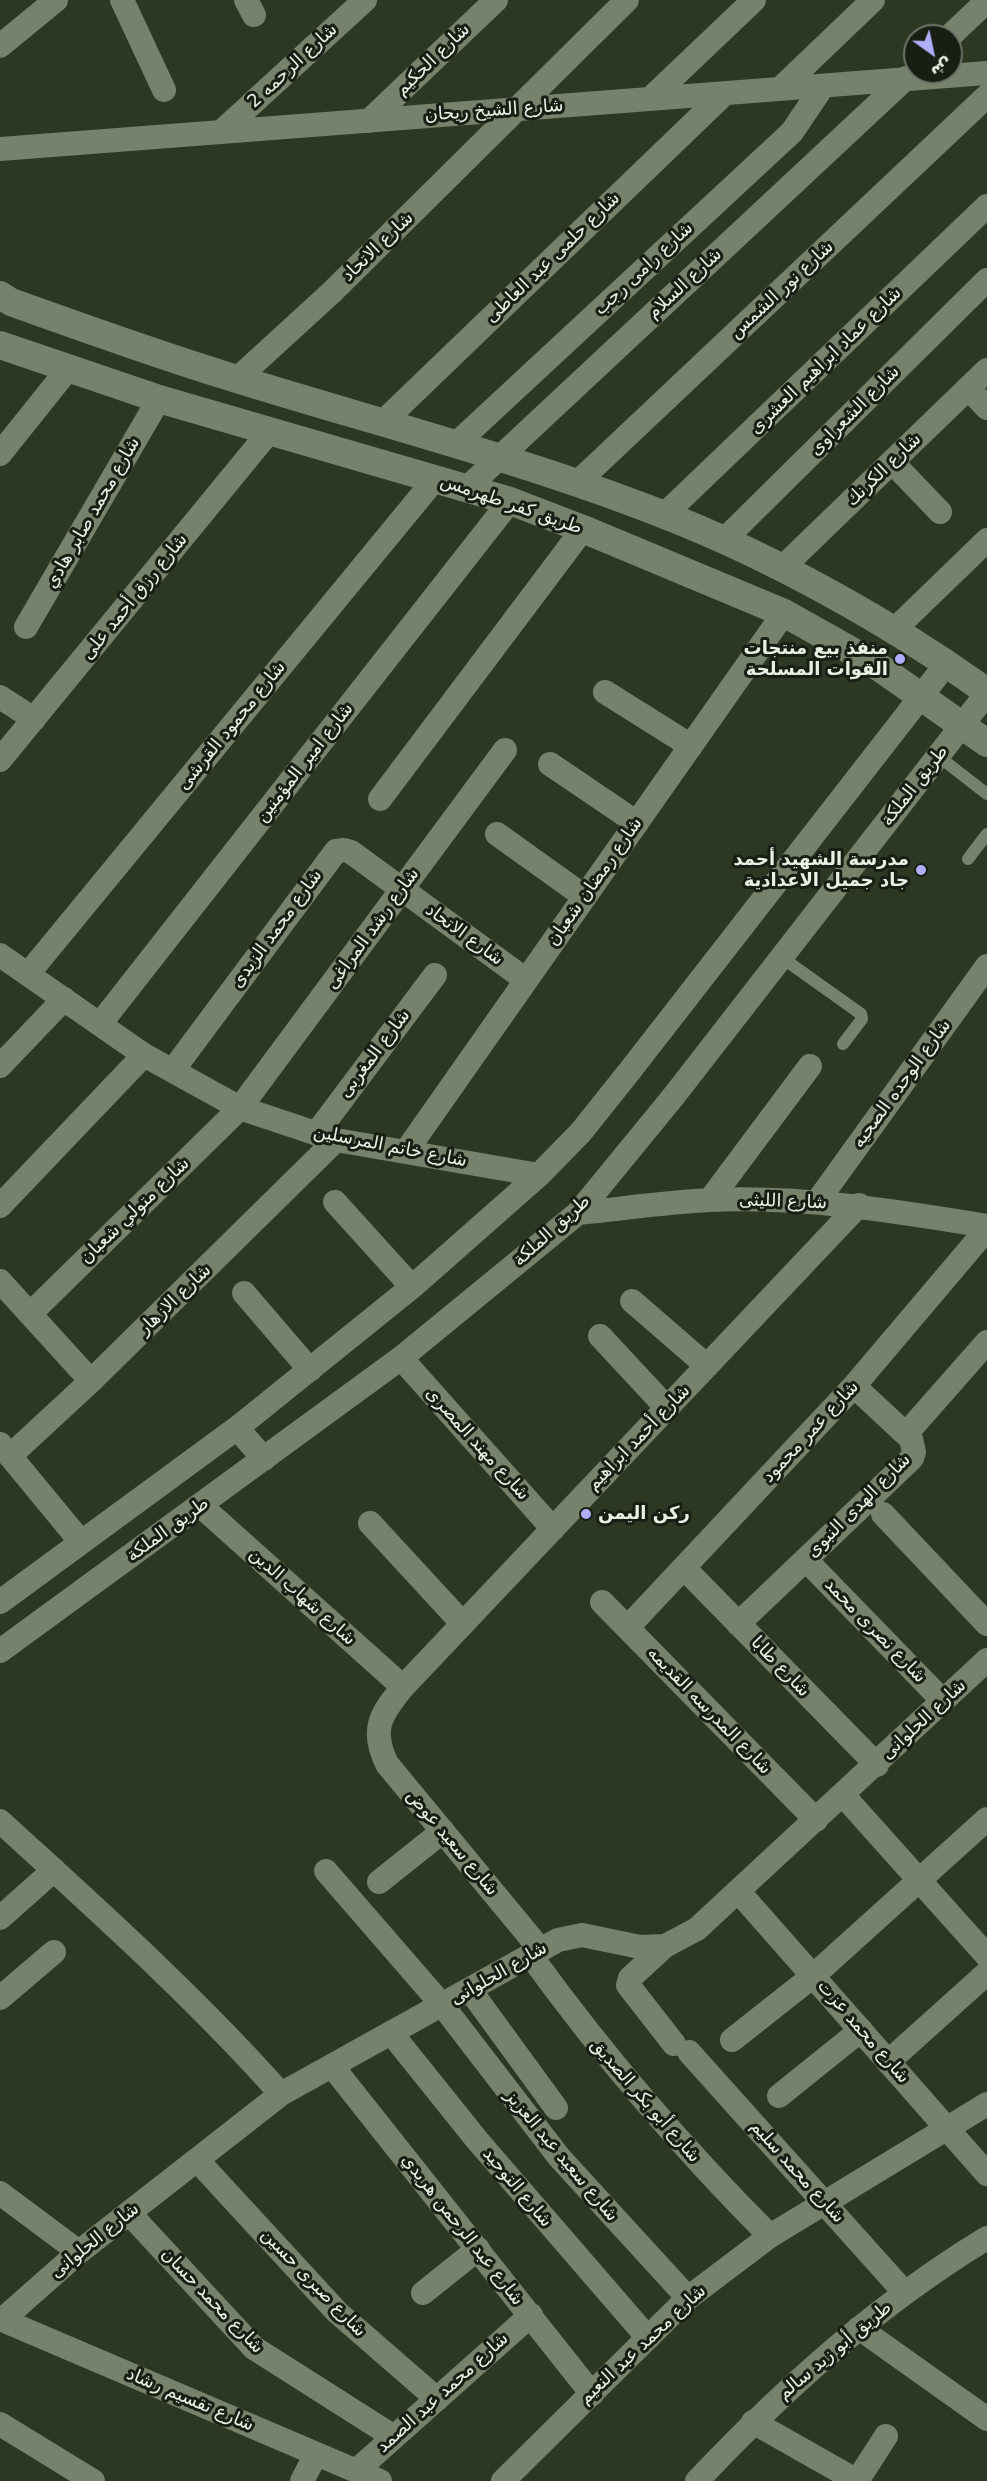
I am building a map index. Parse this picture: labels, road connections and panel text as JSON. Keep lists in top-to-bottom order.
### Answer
{
  "streets": {
    "street": [
      "شارع الحكيم",
      "شارع الرحمه 2",
      "شارع الشيخ ريحان",
      "شارع الاتحاد",
      "شارع حلمى عبد العاطى",
      "شارع رامى رجب",
      "شارع السلام",
      "شارع نور الشمس",
      "شارع عماد ابراهيم العشرى",
      "شارع الشعراوى",
      "شارع الكرنك",
      "طريق كفر طهرمس",
      "شارع محمد صابر هادي",
      "شارع رزق أحمد على",
      "شارع محمود القرشى",
      "شارع امير المؤمنين",
      "طريق الملكة",
      "شارع رمضان شعبان",
      "شارع محمد الزيدى",
      "شارع رشد المراغى",
      "شارع المغربى",
      "شارع الوحده الصحيه",
      "شارع خاتم المرسلين",
      "شارع الليثى",
      "شارع متولي شعبان",
      "شارع الازهار",
      "شارع عمر محمود",
      "شارع أحمد ابراهيم",
      "شارع مهند المصرى",
      "شارع الهدى النبوى",
      "شارع شهاب الدين",
      "شارع نصرى محمد",
      "شارع طابا",
      "شارع المدرسه القديمه",
      "شارع الحلوانى",
      "شارع سعيد عوض",
      "شارع محمد عزت",
      "شارع أبو بكر الصديق",
      "شارع سعيد عبد العزيز",
      "شارع محمد سليم",
      "شارع التوحيد",
      "شارع عبد الرحمن هريدي",
      "شارع صبرى حسين",
      "شارع محمد حسان",
      "شارع محمد عبد النعيم",
      "طريق أبو زيد سالم",
      "شارع محمد عبد الصمد",
      "شارع تقسيم رشاد"
    ]
  },
  "crossings": [
    ["شارع الحكيم", "شارع الشيخ ريحان"],
    ["شارع الرحمه 2", "شارع الشيخ ريحان"],
    ["شارع الشيخ ريحان", "شارع الاتحاد"],
    ["شارع الشيخ ريحان", "شارع حلمى عبد العاطى"],
    ["شارع الشيخ ريحان", "شارع رامى رجب"],
    ["شارع الاتحاد", "شارع رمضان شعبان"],
    ["شارع الاتحاد", "شارع محمد الزيدى"],
    ["شارع الاتحاد", "شارع رشد المراغى"],
    ["شارع السلام", "طريق كفر طهرمس"],
    ["طريق كفر طهرمس", "شارع محمد صابر هادي"],
    ["طريق كفر طهرمس", "شارع رزق أحمد على"],
    ["طريق كفر طهرمس", "شارع محمود القرشى"],
    ["طريق كفر طهرمس", "شارع امير المؤمنين"],
    ["طريق كفر طهرمس", "طريق الملكة"],
    ["طريق كفر طهرمس", "شارع رمضان شعبان"],
    ["شارع محمود القرشى", "شارع خاتم المرسلين"],
    ["شارع امير المؤمنين", "شارع خاتم المرسلين"],
    ["طريق الملكة", "شارع الليثى"],
    ["طريق الملكة", "شارع مهند المصرى"],
    ["طريق الملكة", "شارع شهاب الدين"],
    ["شارع رمضان شعبان", "شارع خاتم المرسلين"],
    ["شارع محمد الزيدى", "شارع رشد المراغى"],
    ["شارع محمد الزيدى", "شارع خاتم المرسلين"],
    ["شارع رشد المراغى", "شارع خاتم المرسلين"],
    ["شارع رشد المراغى", "شارع متولي شعبان"],
    ["شارع المغربى", "شارع خاتم المرسلين"],
    ["شارع المغربى", "شارع الازهار"],
    ["شارع الوحده الصحيه", "شارع الليثى"],
    ["شارع خاتم المرسلين", "شارع متولي شعبان"],
    ["شارع خاتم المرسلين", "شارع الازهار"],
    ["شارع الليثى", "شارع عمر محمود"],
    ["شارع الليثى", "شارع أحمد ابراهيم"],
    ["شارع عمر محمود", "شارع الهدى النبوى"],
    ["شارع عمر محمود", "شارع طابا"],
    ["شارع عمر محمود", "شارع المدرسه القديمه"],
    ["شارع أحمد ابراهيم", "شارع مهند المصرى"],
    ["شارع أحمد ابراهيم", "شارع شهاب الدين"],
    ["شارع أحمد ابراهيم", "شارع سعيد عوض"],
    ["شارع الهدى النبوى", "شارع نصرى محمد"],
    ["شارع الهدى النبوى", "شارع طابا"],
    ["شارع نصرى محمد", "شارع الحلوانى"],
    ["شارع طابا", "شارع الحلوانى"],
    ["شارع المدرسه القديمه", "شارع الحلوانى"],
    ["شارع الحلوانى", "شارع سعيد عوض"],
    ["شارع الحلوانى", "شارع محمد عزت"],
    ["شارع الحلوانى", "شارع أبو بكر الصديق"],
    ["شارع الحلوانى", "شارع سعيد عبد العزيز"],
    ["شارع الحلوانى", "شارع محمد سليم"],
    ["شارع الحلوانى", "شارع التوحيد"],
    ["شارع الحلوانى", "شارع عبد الرحمن هريدي"],
    ["شارع الحلوانى", "شارع صبرى حسين"],
    ["شارع الحلوانى", "شارع محمد حسان"],
    ["شارع الحلوانى", "شارع تقسيم رشاد"],
    ["شارع سعيد عوض", "شارع أبو بكر الصديق"],
    ["شارع محمد عزت", "شارع محمد عبد النعيم"],
    ["شارع أبو بكر الصديق", "شارع محمد عبد النعيم"],
    ["شارع سعيد عبد العزيز", "شارع محمد عبد النعيم"],
    ["شارع محمد سليم", "شارع محمد عبد النعيم"],
    ["شارع محمد سليم", "طريق أبو زيد سالم"],
    ["شارع التوحيد", "شارع محمد عبد النعيم"],
    ["شارع عبد الرحمن هريدي", "شارع محمد عبد النعيم"],
    ["شارع عبد الرحمن هريدي", "شارع محمد عبد الصمد"],
    ["شارع صبرى حسين", "شارع محمد عبد الصمد"],
    ["شارع محمد حسان", "شارع محمد عبد الصمد"],
    ["شارع محمد عبد الصمد", "شارع تقسيم رشاد"]
  ],
  "places": ["منفذ بيع منتجات القوات المسلحة", "مدرسة الشهيد أحمد جاد جميل الاعدادية", "ركن اليمن"],
  "north": "bottom right"
}
